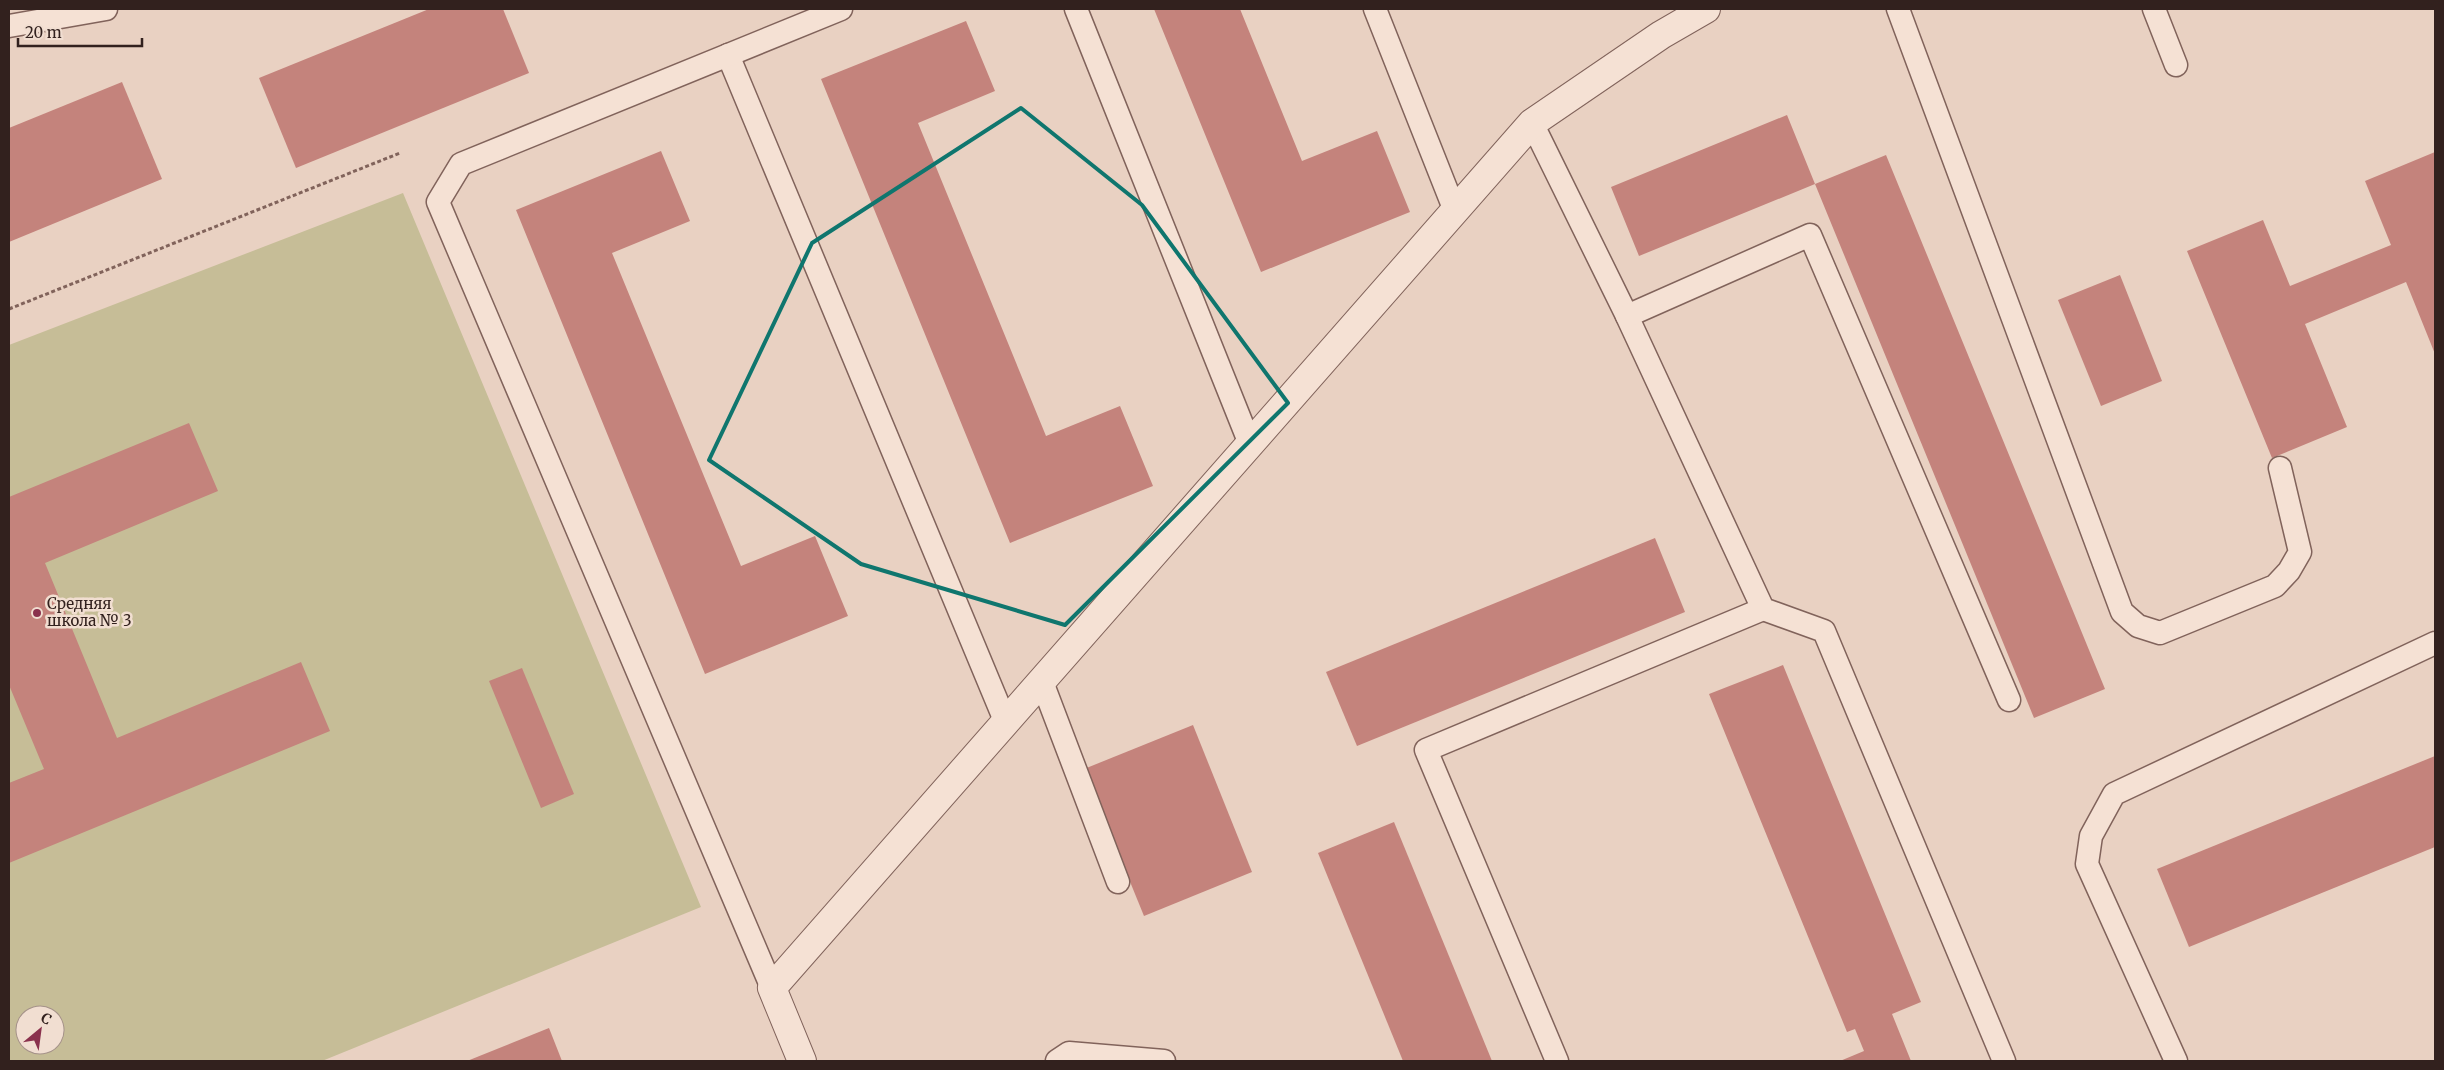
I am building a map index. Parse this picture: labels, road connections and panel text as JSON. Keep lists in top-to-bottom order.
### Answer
{
  "places": ["Средняя школа № 3"],
  "scale_bar": "20 m",
  "north": "top right"
}
